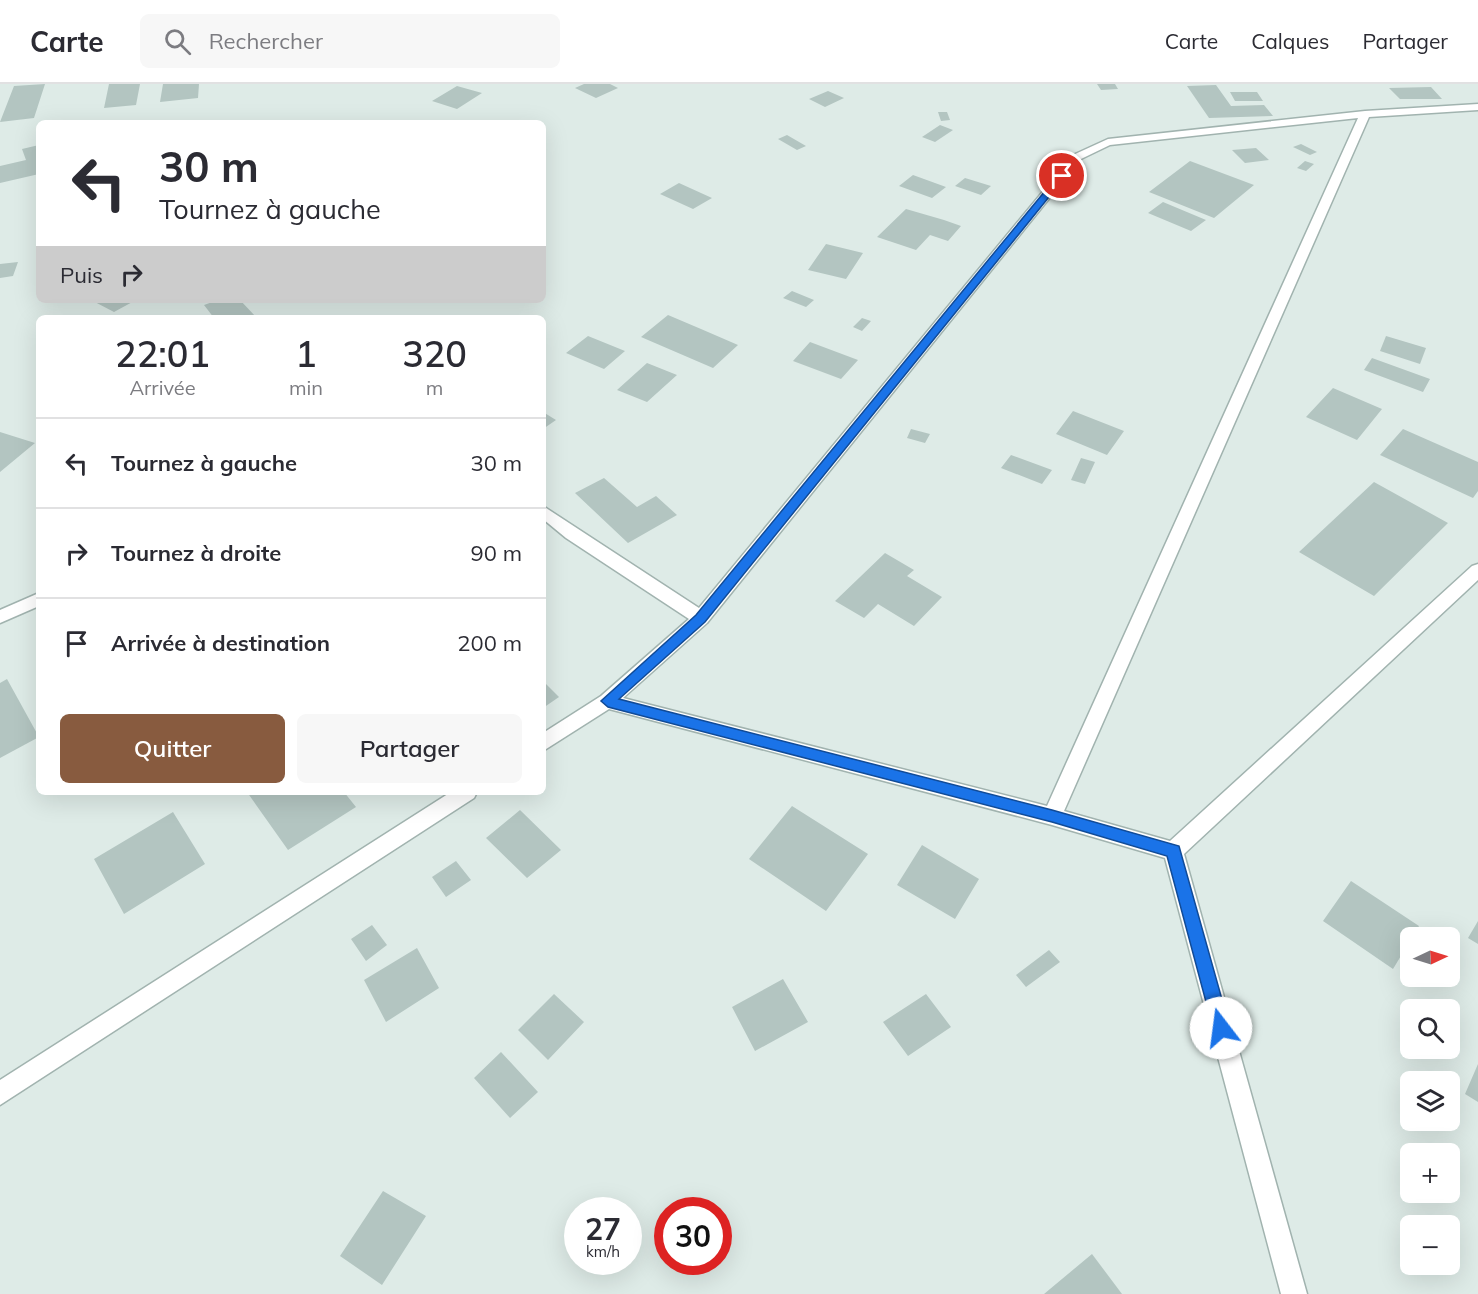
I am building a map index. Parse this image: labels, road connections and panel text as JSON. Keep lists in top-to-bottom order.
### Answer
{
  "north": "right",
  "page": {
    "header": "Carte",
    "search": "Rechercher",
    "nav": ["Carte", "Calques", "Partager"],
    "turn": ["30 m", "Tournez à gauche"],
    "then": "Puis",
    "eta": [
      "22:01",
      "Arrivée",
      "1",
      "min",
      "320",
      "m"
    ],
    "list": [
      {
        "name": "Tournez à gauche",
        "value": "30 m"
      },
      {
        "name": "Tournez à droite",
        "value": "90 m"
      },
      {
        "name": "Arrivée à destination",
        "value": "200 m"
      }
    ],
    "buttons": ["Quitter", "Partager"],
    "map_buttons": ["+", "−"],
    "speed": "27 km/h",
    "limit": "30"
  }
}
